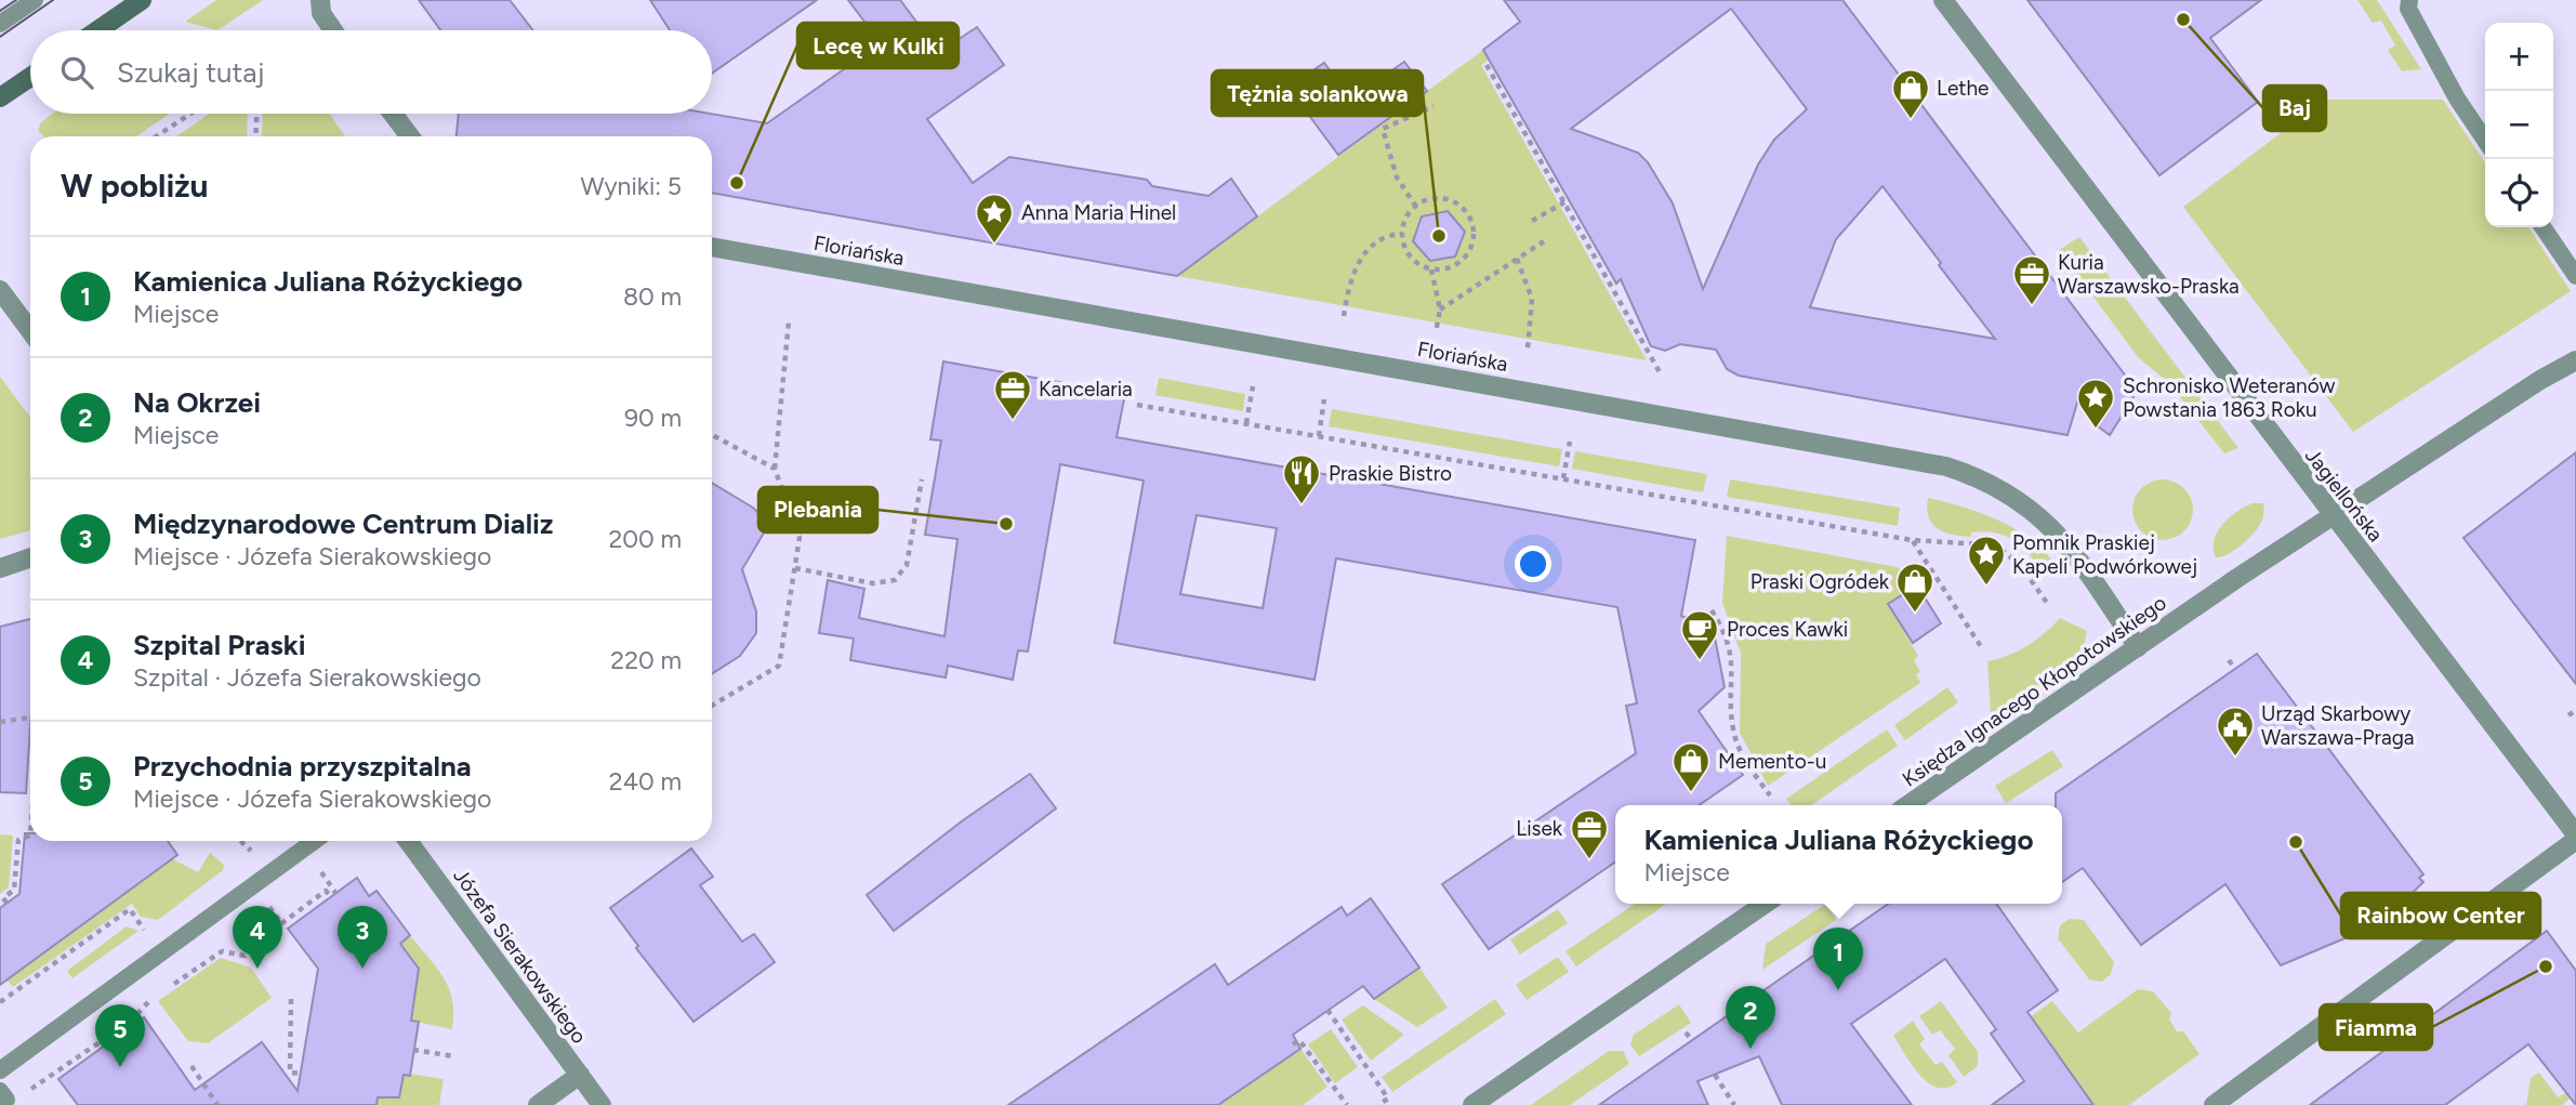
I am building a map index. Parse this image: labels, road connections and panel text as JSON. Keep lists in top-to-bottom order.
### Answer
{
  "streets": {
    "street": [
      "Floriańska",
      "Jagiellońska",
      "Księdza Ignacego Kłopotowskiego",
      "Józefa Sierakowskiego"
    ]
  },
  "crossings": [
    ["Floriańska", "Księdza Ignacego Kłopotowskiego"],
    ["Jagiellońska", "Księdza Ignacego Kłopotowskiego"]
  ],
  "places": {
    "other": [
      "Baj",
      "Lecę w Kulki",
      "Tężnia solankowa",
      "Plebania",
      "Rainbow Center",
      "Fiamma"
    ],
    "shop": ["Lethe", "Praski Ogródek", "Memento-u"],
    "place": ["Anna Maria Hinel", "Schronisko Weteranów Powstania 1863 Roku", "Pomnik Praskiej Kapeli Podwórkowej"],
    "office": ["Kuria Warszawsko-Praska", "Kancelaria", "Lisek"],
    "restaurant": ["Praskie Bistro"],
    "cafe": ["Proces Kawki"],
    "public building": ["Urząd Skarbowy Warszawa-Praga"]
  },
  "page": {
    "map_buttons": ["+", "−"],
    "search": "Szukaj tutaj",
    "heading": ["W pobliżu", "Wyniki: 5"],
    "list": [
      {
        "mark": "1",
        "name": "Kamienica Juliana Różyckiego",
        "note": "Miejsce",
        "value": "80 m"
      },
      {
        "mark": "2",
        "name": "Na Okrzei",
        "note": "Miejsce",
        "value": "90 m"
      },
      {
        "mark": "3",
        "name": "Międzynarodowe Centrum Dializ",
        "note": "Miejsce · Józefa Sierakowskiego",
        "value": "200 m"
      },
      {
        "mark": "4",
        "name": "Szpital Praski",
        "note": "Szpital · Józefa Sierakowskiego",
        "value": "220 m"
      },
      {
        "mark": "5",
        "name": "Przychodnia przyszpitalna",
        "note": "Miejsce · Józefa Sierakowskiego",
        "value": "240 m"
      }
    ],
    "popup": ["Kamienica Juliana Różyckiego", "Miejsce"],
    "pins": [
      "3",
      "4",
      "1",
      "2",
      "5"
    ]
  }
}
